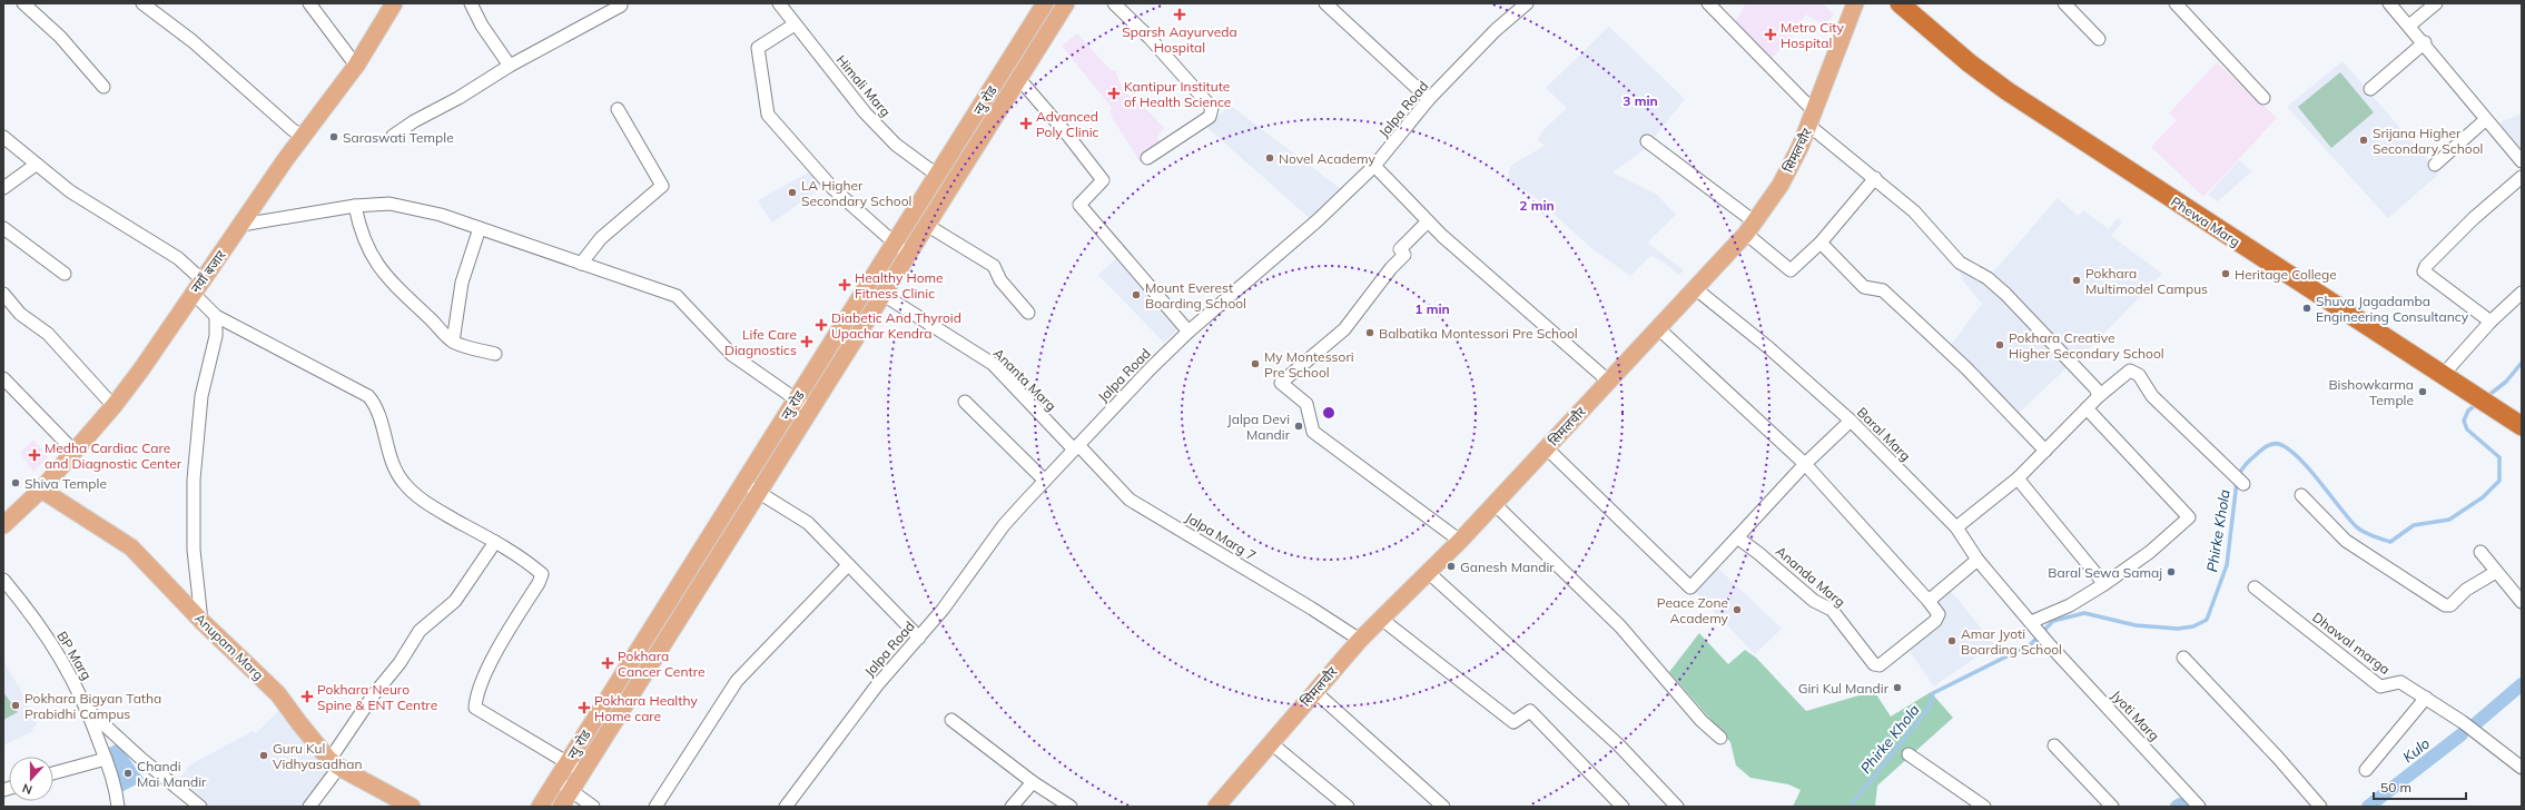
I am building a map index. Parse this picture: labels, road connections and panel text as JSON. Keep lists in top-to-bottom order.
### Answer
{
  "streets": {
    "highway": ["Phewa Marg"],
    "main road": [
      "न्यु रोड",
      "सिमलचौर",
      "नयाँ बजार",
      "Anupam Marg"
    ],
    "street": [
      "Himali Marg",
      "Jalpa Road",
      "Ananta Marg",
      "Baral Marg",
      "Jalpa Marg 7",
      "Ananda Marg",
      "Dhawal marga",
      "BP Marg",
      "Jyoti Marg"
    ]
  },
  "crossings": [
    ["Himali Marg", "न्यु रोड"],
    ["न्यु रोड", "Ananta Marg"],
    ["Jalpa Road", "Ananta Marg"],
    ["Jalpa Road", "Jalpa Marg 7"],
    ["सिमलचौर", "Baral Marg"],
    ["सिमलचौर", "Jalpa Marg 7"],
    ["सिमलचौर", "Ananda Marg"],
    ["नयाँ बजार", "Anupam Marg"],
    ["Ananta Marg", "Jalpa Marg 7"],
    ["Baral Marg", "Jyoti Marg"]
  ],
  "water": ["Phirke Khola", "Kulo"],
  "places": {
    "health": [
      "Sparsh Aayurveda Hospital",
      "Metro City Hospital",
      "Kantipur Institute of Health Science",
      "Advanced Poly Clinic",
      "Healthy Home Fitness Clinic",
      "Diabetic And Thyroid Upachar Kendra",
      "Life Care Diagnostics",
      "Medha Cardiac Care and Diagnostic Center",
      "Pokhara Cancer Centre",
      "Pokhara Neuro Spine & ENT Centre",
      "Pokhara Healthy Home care"
    ],
    "other": [
      "Saraswati Temple",
      "Srijana Higher Secondary School",
      "Novel Academy",
      "LA Higher Secondary School",
      "Heritage College",
      "Pokhara Multimodel Campus",
      "Mount Everest Boarding School",
      "Shuva Jagadamba Engineering Consultancy",
      "Balbatika Montessori Pre School",
      "Pokhara Creative Higher Secondary School",
      "My Montessori Pre School",
      "Bishowkarma Temple",
      "Jalpa Devi Mandir",
      "Shiva Temple",
      "Ganesh Mandir",
      "Baral Sewa Samaj",
      "Peace Zone Academy",
      "Amar Jyoti Boarding School",
      "Giri Kul Mandir",
      "Pokhara Bigyan Tatha Prabidhi Campus",
      "Guru Kul Vidhyasadhan",
      "Chandi Mai Mandir"
    ]
  },
  "scale_bar": "50 m",
  "north": "bottom",
  "rings": ["3 min", "2 min", "1 min"]
}
